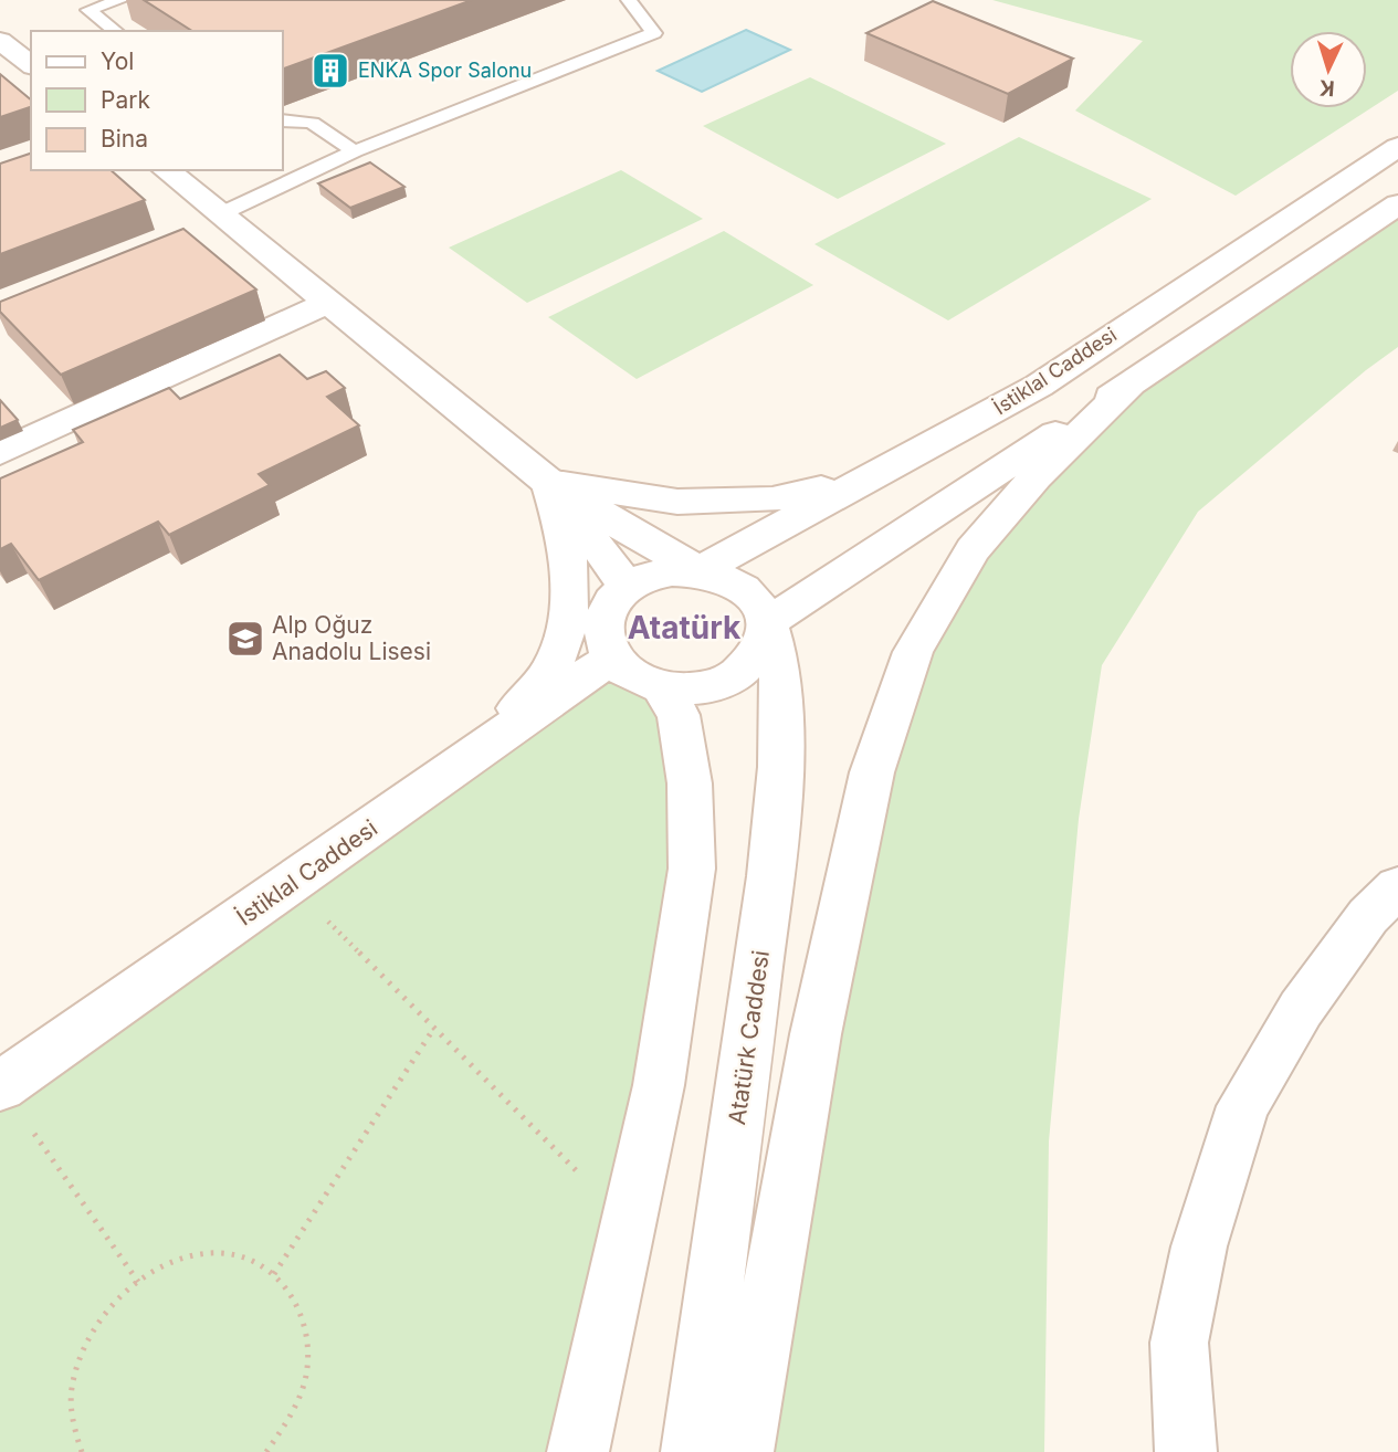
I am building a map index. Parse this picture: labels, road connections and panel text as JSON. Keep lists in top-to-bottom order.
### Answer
{
  "streets": {
    "street": ["İstiklal Caddesi", "Atatürk Caddesi"]
  },
  "crossings": [
    ["İstiklal Caddesi", "Atatürk Caddesi"]
  ],
  "districts": ["Atatürk"],
  "places": {
    "building": ["ENKA Spor Salonu"],
    "school or university": ["Alp Oğuz Anadolu Lisesi"]
  },
  "legend": ["Yol", "Park", "Bina"],
  "north": "bottom"
}
